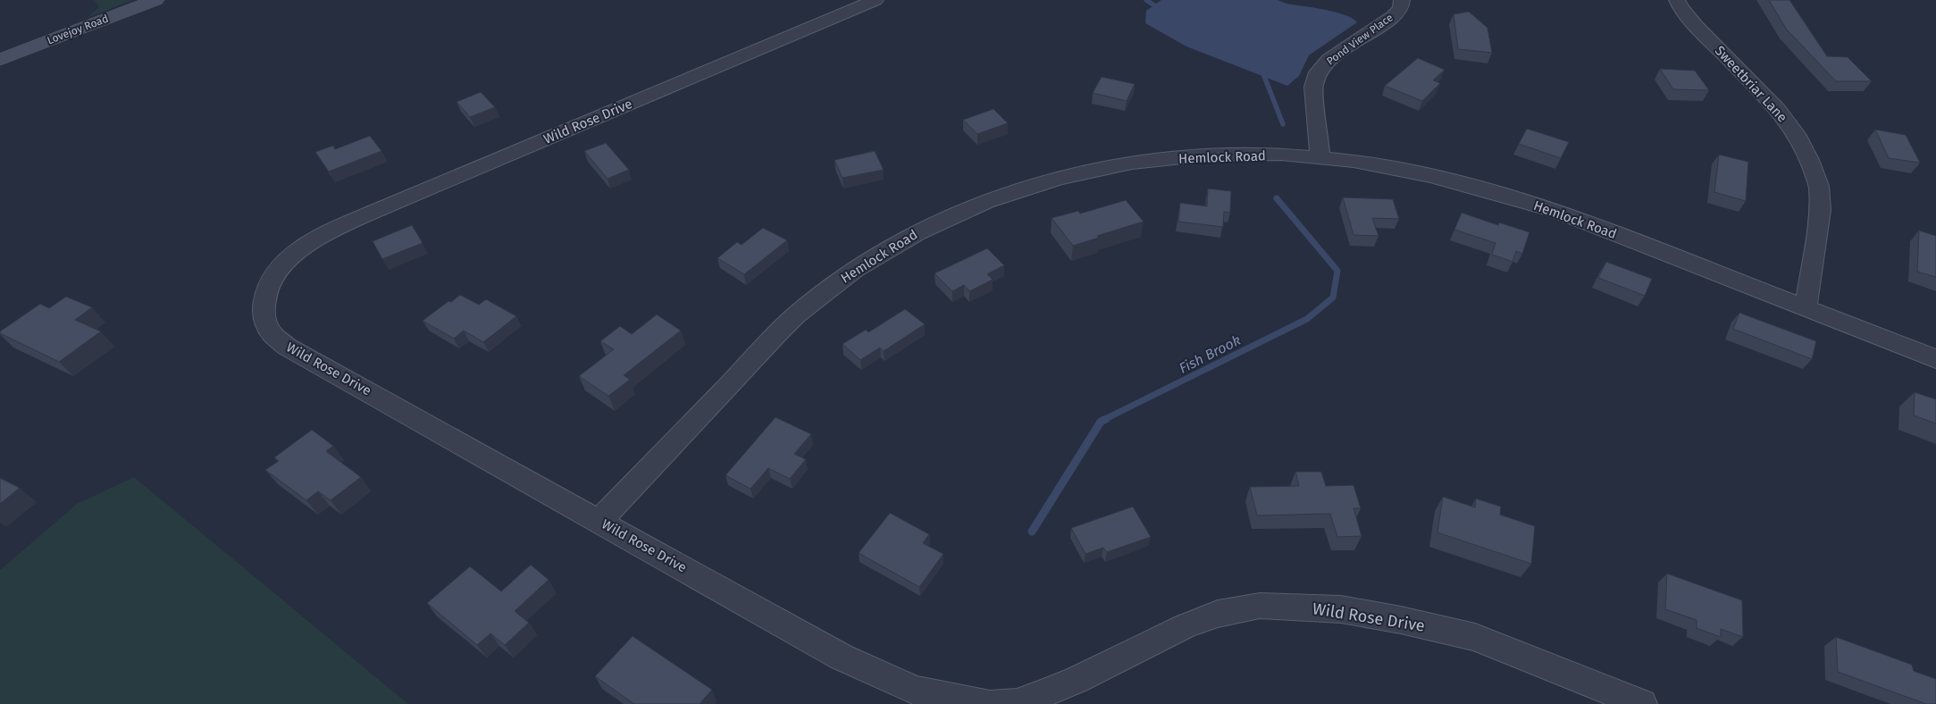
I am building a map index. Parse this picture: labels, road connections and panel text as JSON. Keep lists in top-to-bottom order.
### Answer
{
  "streets": {
    "main road": ["Lovejoy Road"],
    "street": [
      "Pond View Place",
      "Sweetbriar Lane",
      "Wild Rose Drive",
      "Hemlock Road"
    ]
  },
  "crossings": [
    ["Pond View Place", "Hemlock Road"],
    ["Sweetbriar Lane", "Hemlock Road"],
    ["Wild Rose Drive", "Hemlock Road"]
  ],
  "water": ["Fish Brook"]
}
